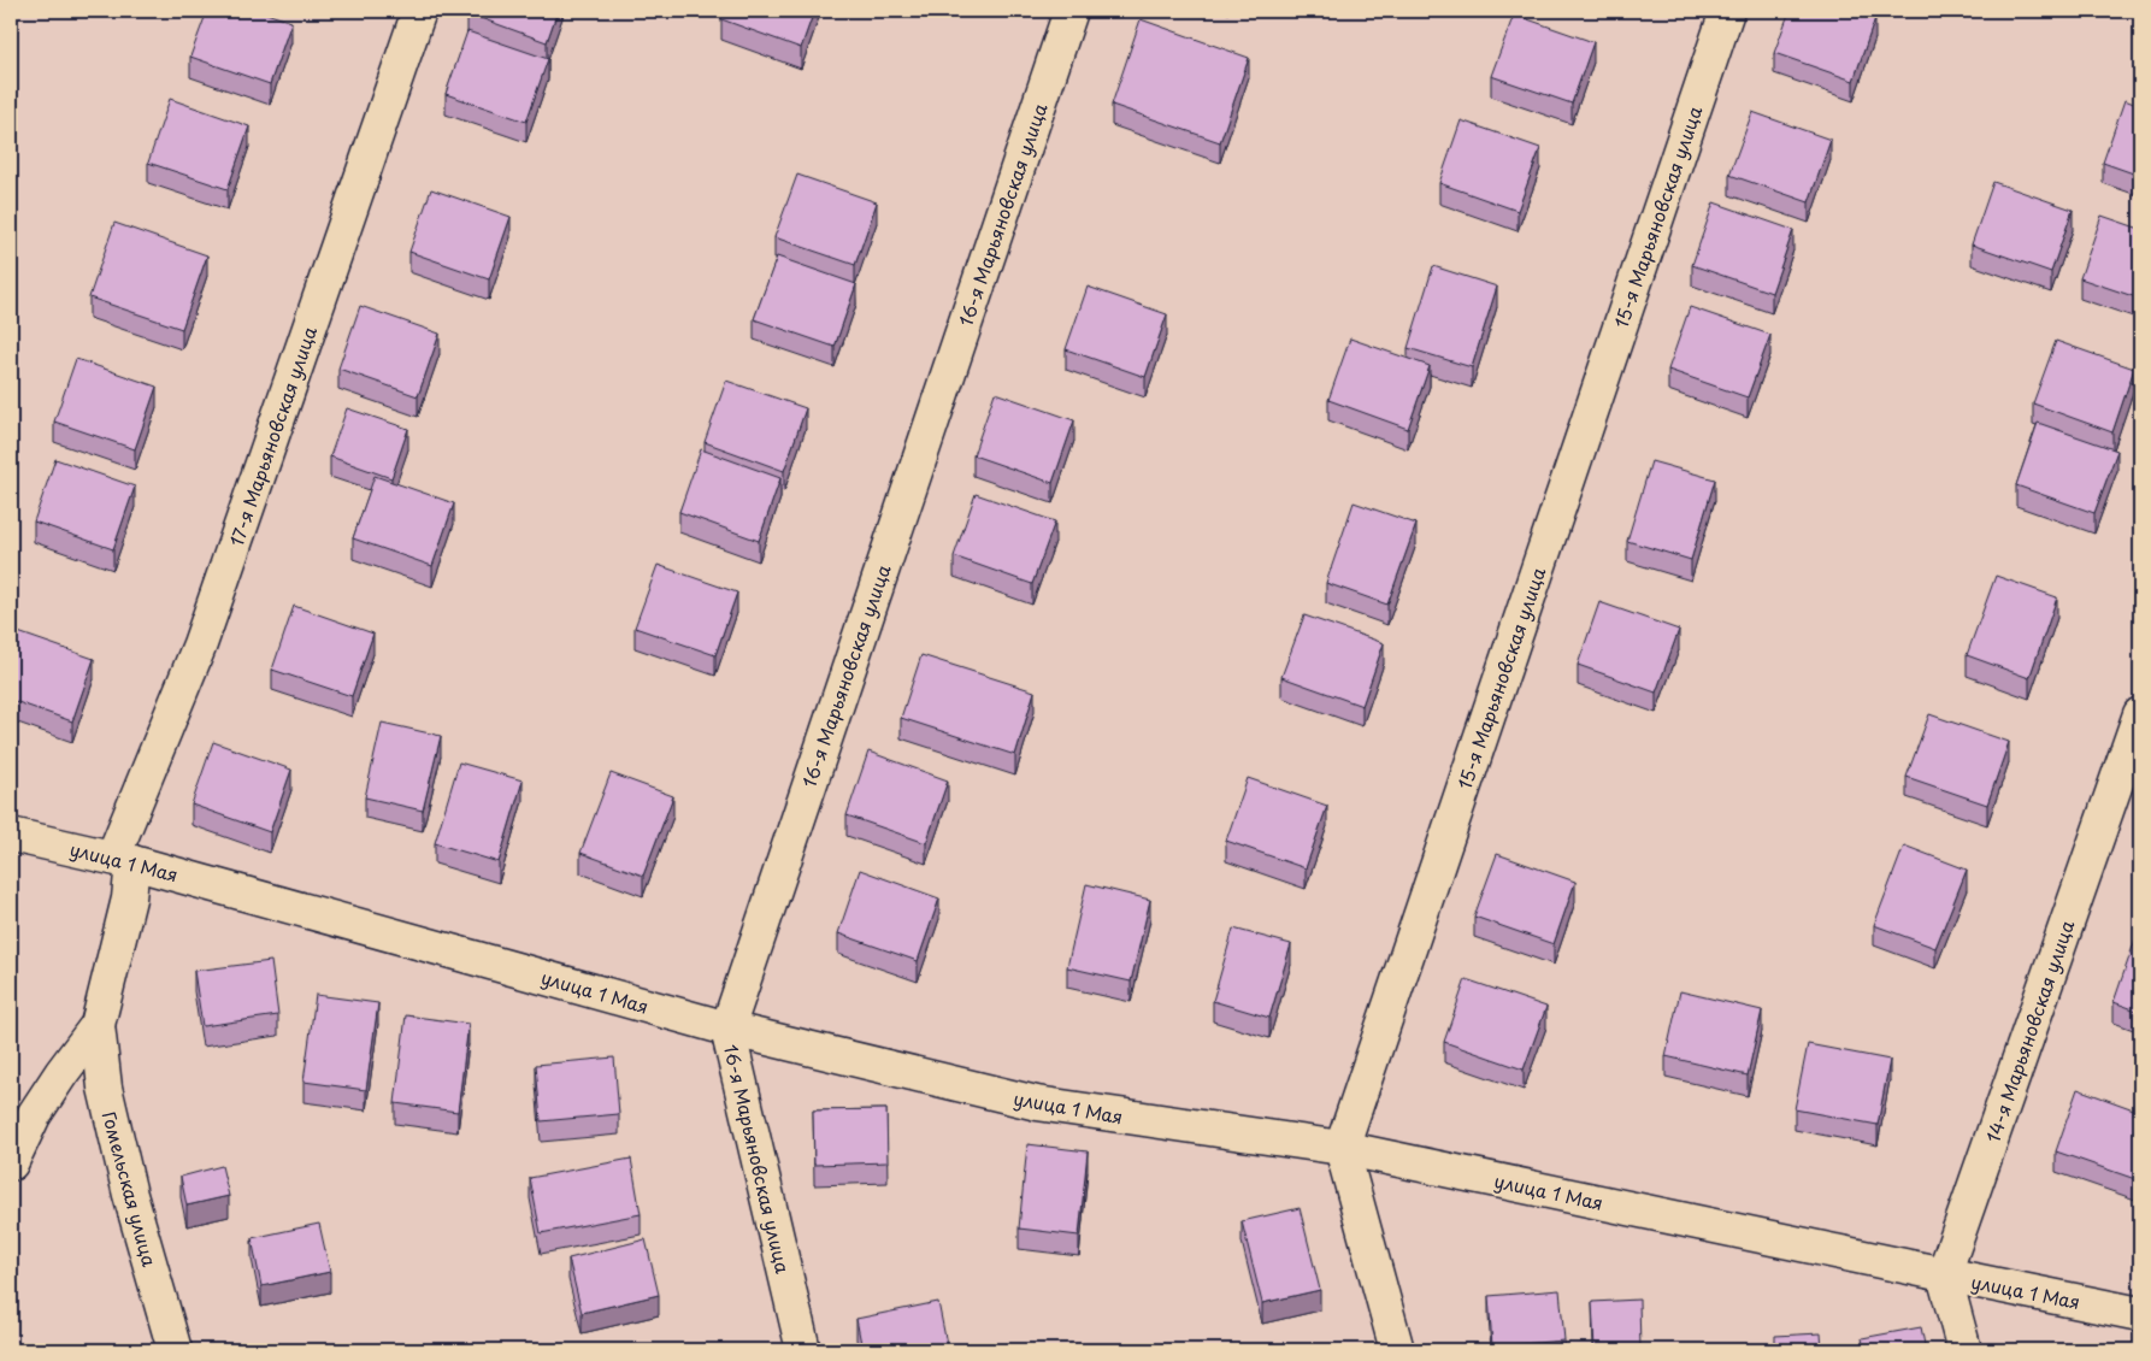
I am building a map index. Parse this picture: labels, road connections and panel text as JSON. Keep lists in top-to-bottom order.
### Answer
{
  "streets": {
    "street": [
      "16-я Марьяновская улица",
      "15-я Марьяновская улица",
      "17-я Марьяновская улица",
      "улица 1 Мая",
      "14-я Марьяновская улица",
      "Гомельская улица"
    ]
  },
  "crossings": [
    ["16-я Марьяновская улица", "улица 1 Мая"],
    ["15-я Марьяновская улица", "улица 1 Мая"],
    ["17-я Марьяновская улица", "улица 1 Мая"],
    ["17-я Марьяновская улица", "Гомельская улица"],
    ["улица 1 Мая", "14-я Марьяновская улица"]
  ]
}
